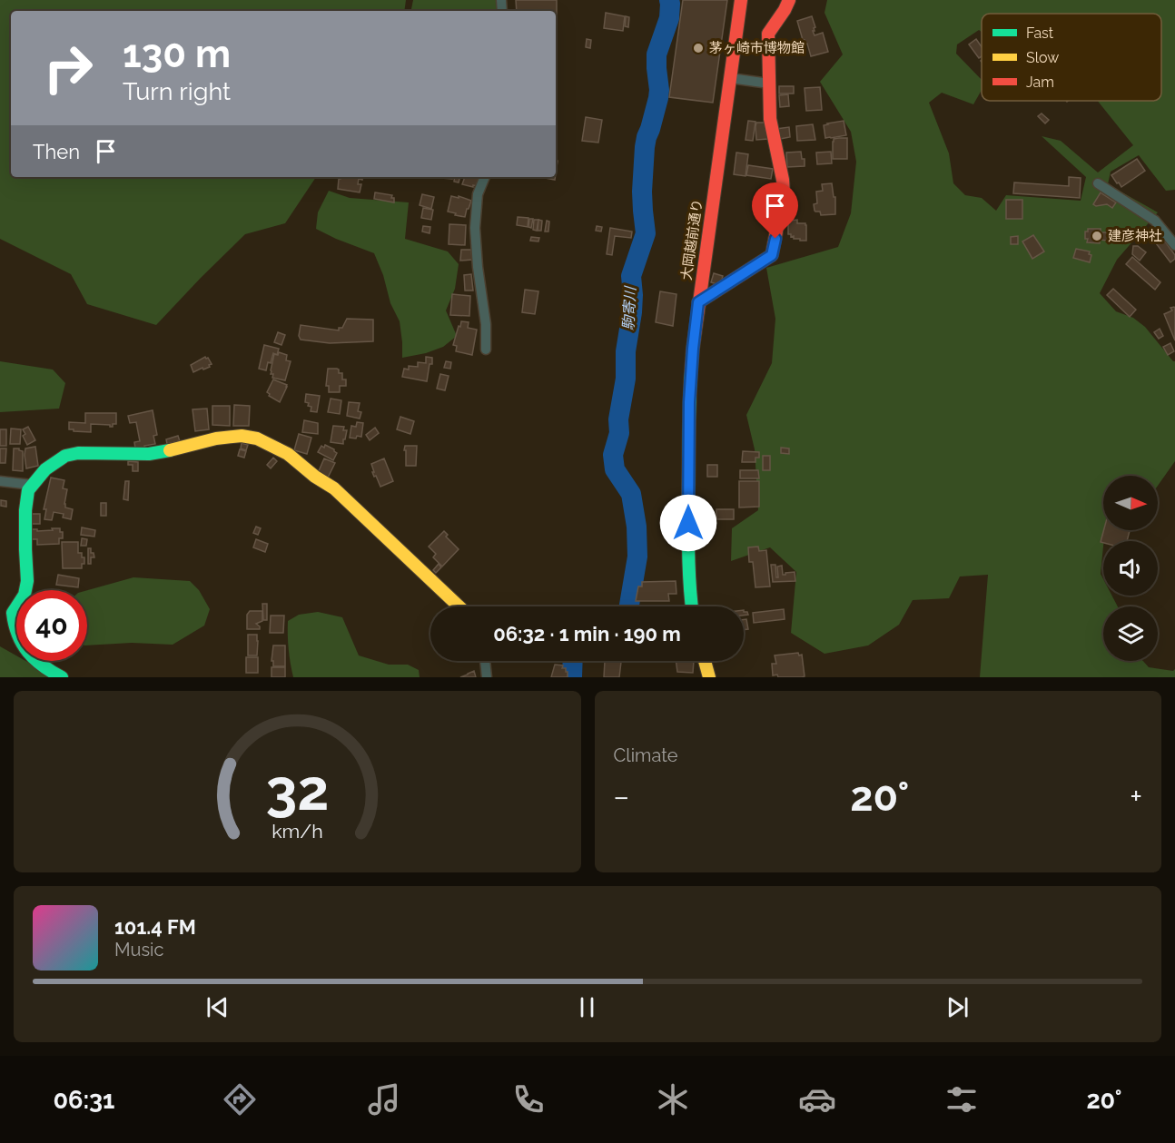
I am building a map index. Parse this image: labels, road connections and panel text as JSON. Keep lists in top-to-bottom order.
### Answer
{
  "streets": {
    "street": ["大岡越前通り"]
  },
  "water": ["駒寄川"],
  "places": ["茅ヶ崎市博物館", "建彦神社"],
  "legend": ["Fast", "Slow", "Jam"],
  "north": "right",
  "page": {
    "turn": ["130 m", "Turn right"],
    "then": "Then",
    "limit": "40",
    "trip": "06:32 · 1 min · 190 m",
    "tile": "Climate",
    "heat": ["−", "20°", "+"],
    "song": ["101.4 FM", "Music"],
    "tabs": ["06:31", "20°"],
    "gauge": ["32", "km/h"]
  }
}
